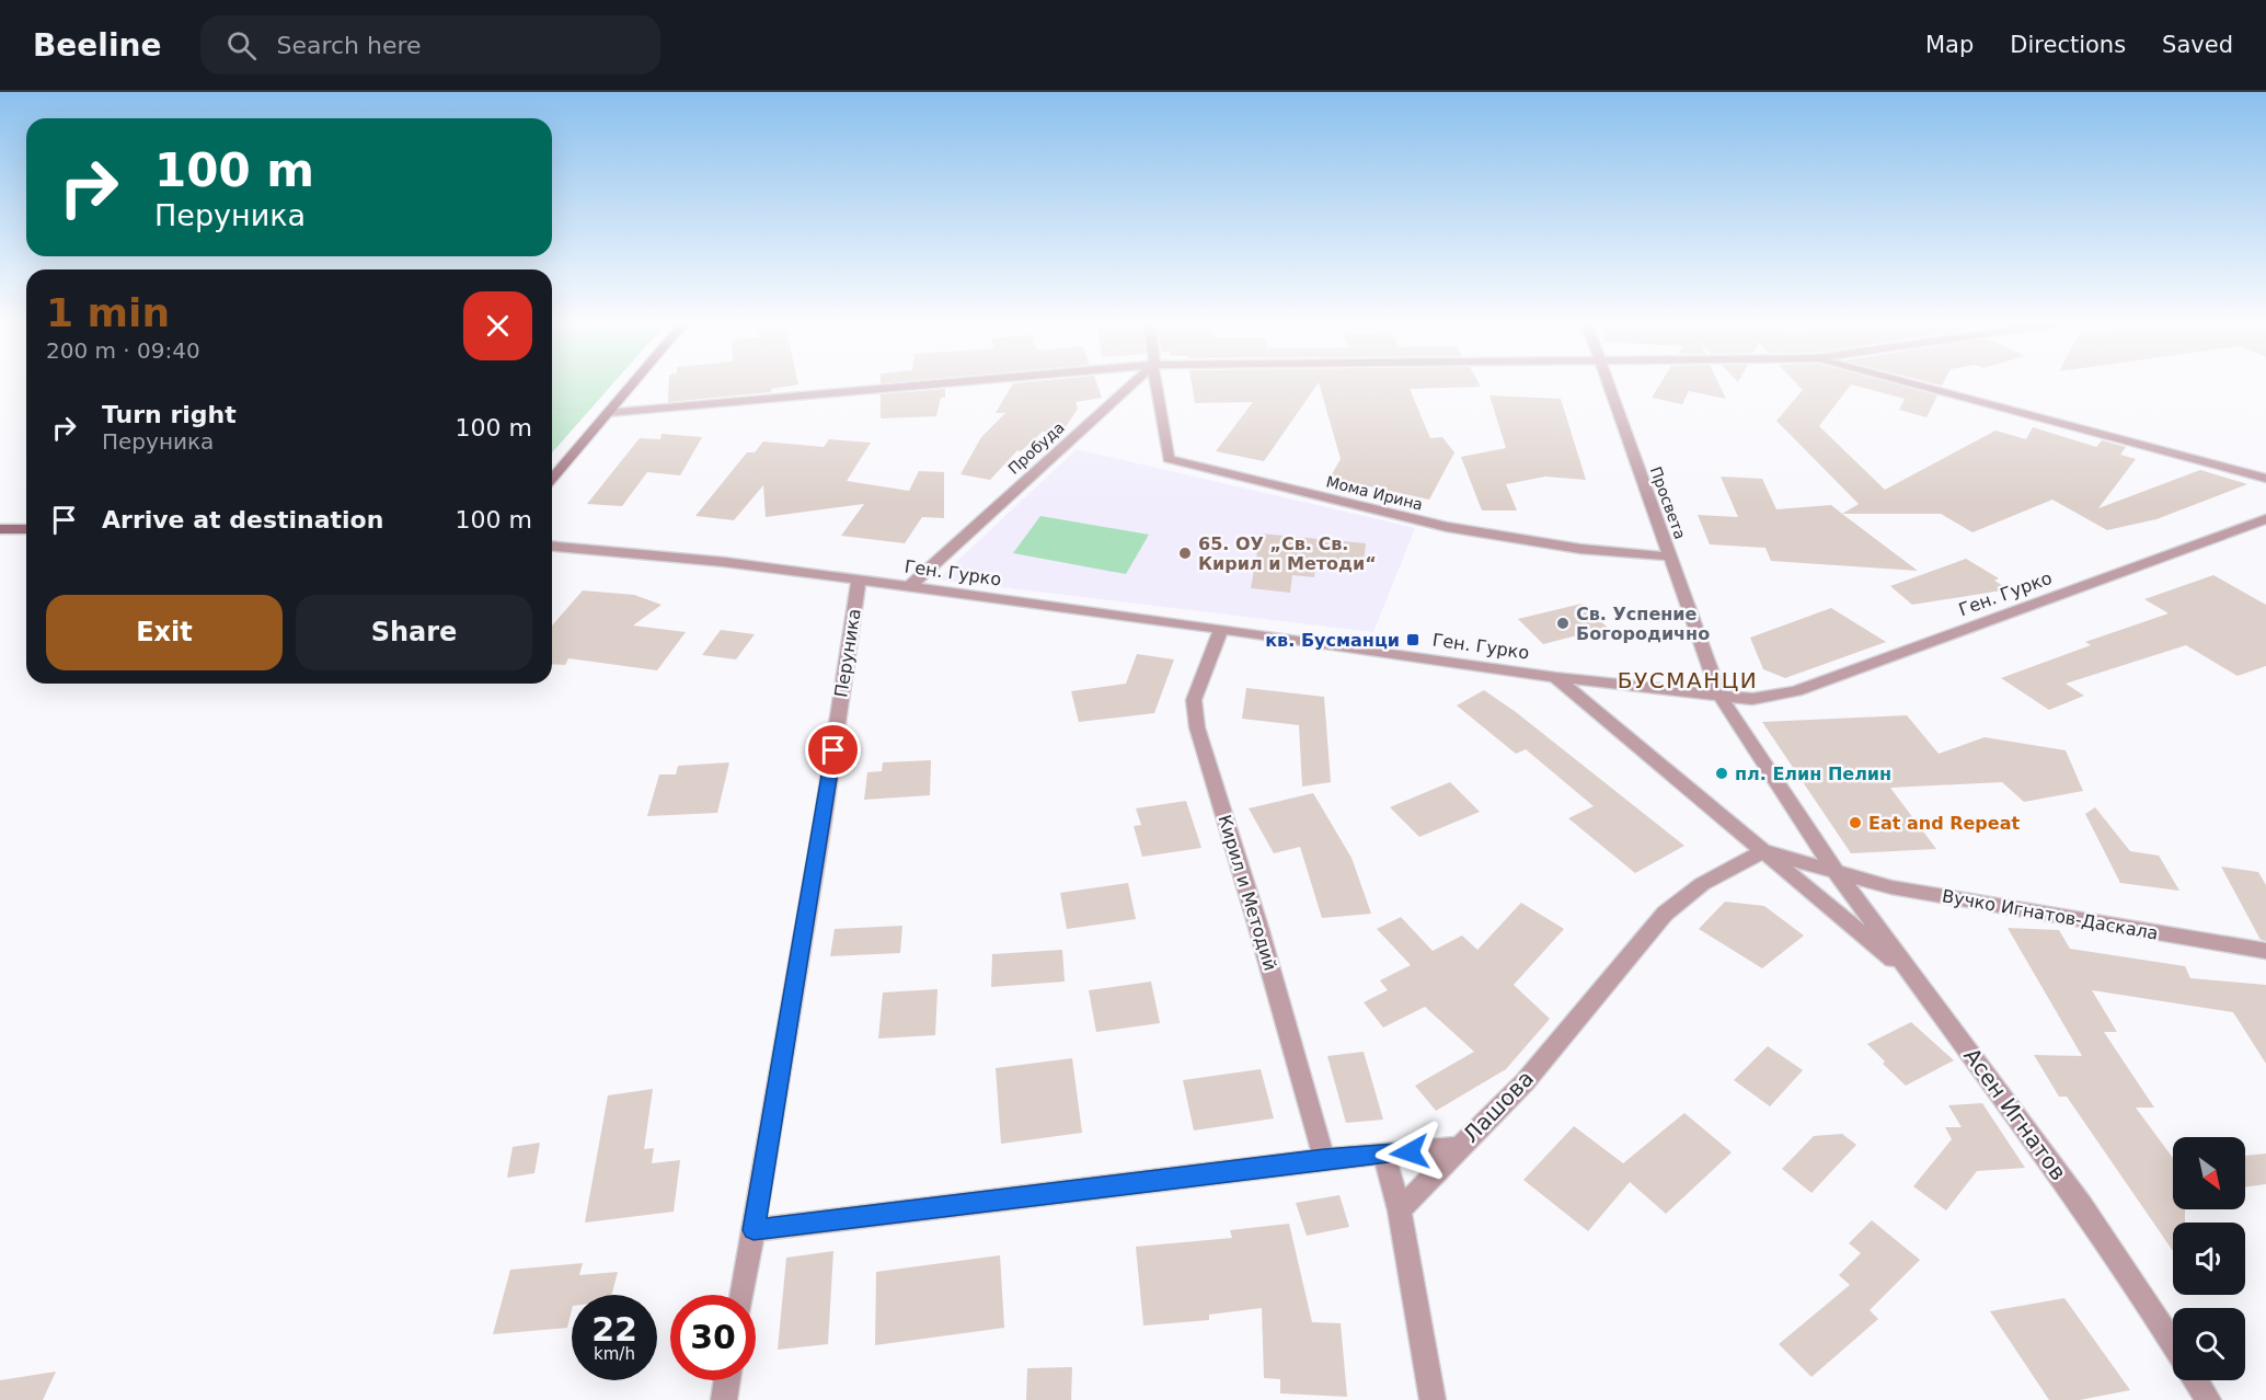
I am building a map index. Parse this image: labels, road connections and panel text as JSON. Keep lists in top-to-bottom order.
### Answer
{
  "streets": {
    "street": [
      "Пробуда",
      "Мома Ирина",
      "Просвета",
      "Ген. Гурко",
      "Перуника",
      "Кирил и Методий",
      "Вучко Игнатов-Даскала",
      "Лашова",
      "Асен Игнатов"
    ]
  },
  "crossings": [
    ["Пробуда", "Ген. Гурко"],
    ["Мома Ирина", "Просвета"],
    ["Просвета", "Ген. Гурко"],
    ["Просвета", "Вучко Игнатов-Даскала"],
    ["Просвета", "Асен Игнатов"],
    ["Ген. Гурко", "Перуника"],
    ["Ген. Гурко", "Кирил и Методий"],
    ["Перуника", "Лашова"],
    ["Кирил и Методий", "Лашова"],
    ["Вучко Игнатов-Даскала", "Лашова"],
    ["Вучко Игнатов-Даскала", "Асен Игнатов"]
  ],
  "districts": ["БУСМАНЦИ"],
  "places": {
    "other": [
      "65. ОУ „Св. Св. Кирил и Методи“",
      "Св. Успение Богородично",
      "пл. Елин Пелин",
      "Eat and Repeat"
    ],
    "transit": ["кв. Бусманци"]
  },
  "north": "bottom right",
  "page": {
    "header": "Beeline",
    "search": "Search here",
    "nav": ["Map", "Directions", "Saved"],
    "turn": ["100 m", "Перуника"],
    "heading": ["1 min", "200 m · 09:40"],
    "list": [
      {
        "name": "Turn right",
        "note": "Перуника",
        "value": "100 m"
      },
      {
        "name": "Arrive at destination",
        "value": "100 m"
      }
    ],
    "buttons": ["Exit", "Share"],
    "speed": "22 km/h",
    "limit": "30"
  }
}
